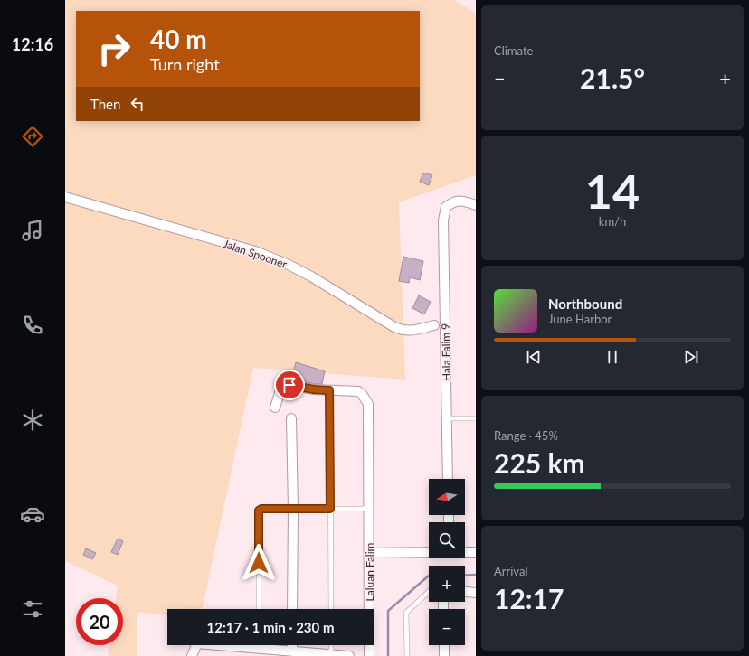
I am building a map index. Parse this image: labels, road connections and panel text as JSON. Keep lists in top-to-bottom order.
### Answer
{
  "streets": {
    "street": ["Jalan Spooner", "Hala Falim 9", "Laluan Falim"]
  },
  "north": "left",
  "page": {
    "tabs": "12:16",
    "tile": [
      "Climate",
      ["14", "km/h"],
      ["Range · 45%", "225 km"],
      ["Arrival", "12:17"]
    ],
    "turn": ["40 m", "Turn right"],
    "heat": ["−", "21.5°", "+"],
    "then": "Then",
    "song": ["Northbound", "June Harbor"],
    "map_buttons": ["+", "−"],
    "limit": "20",
    "trip": "12:17 · 1 min · 230 m"
  }
}
